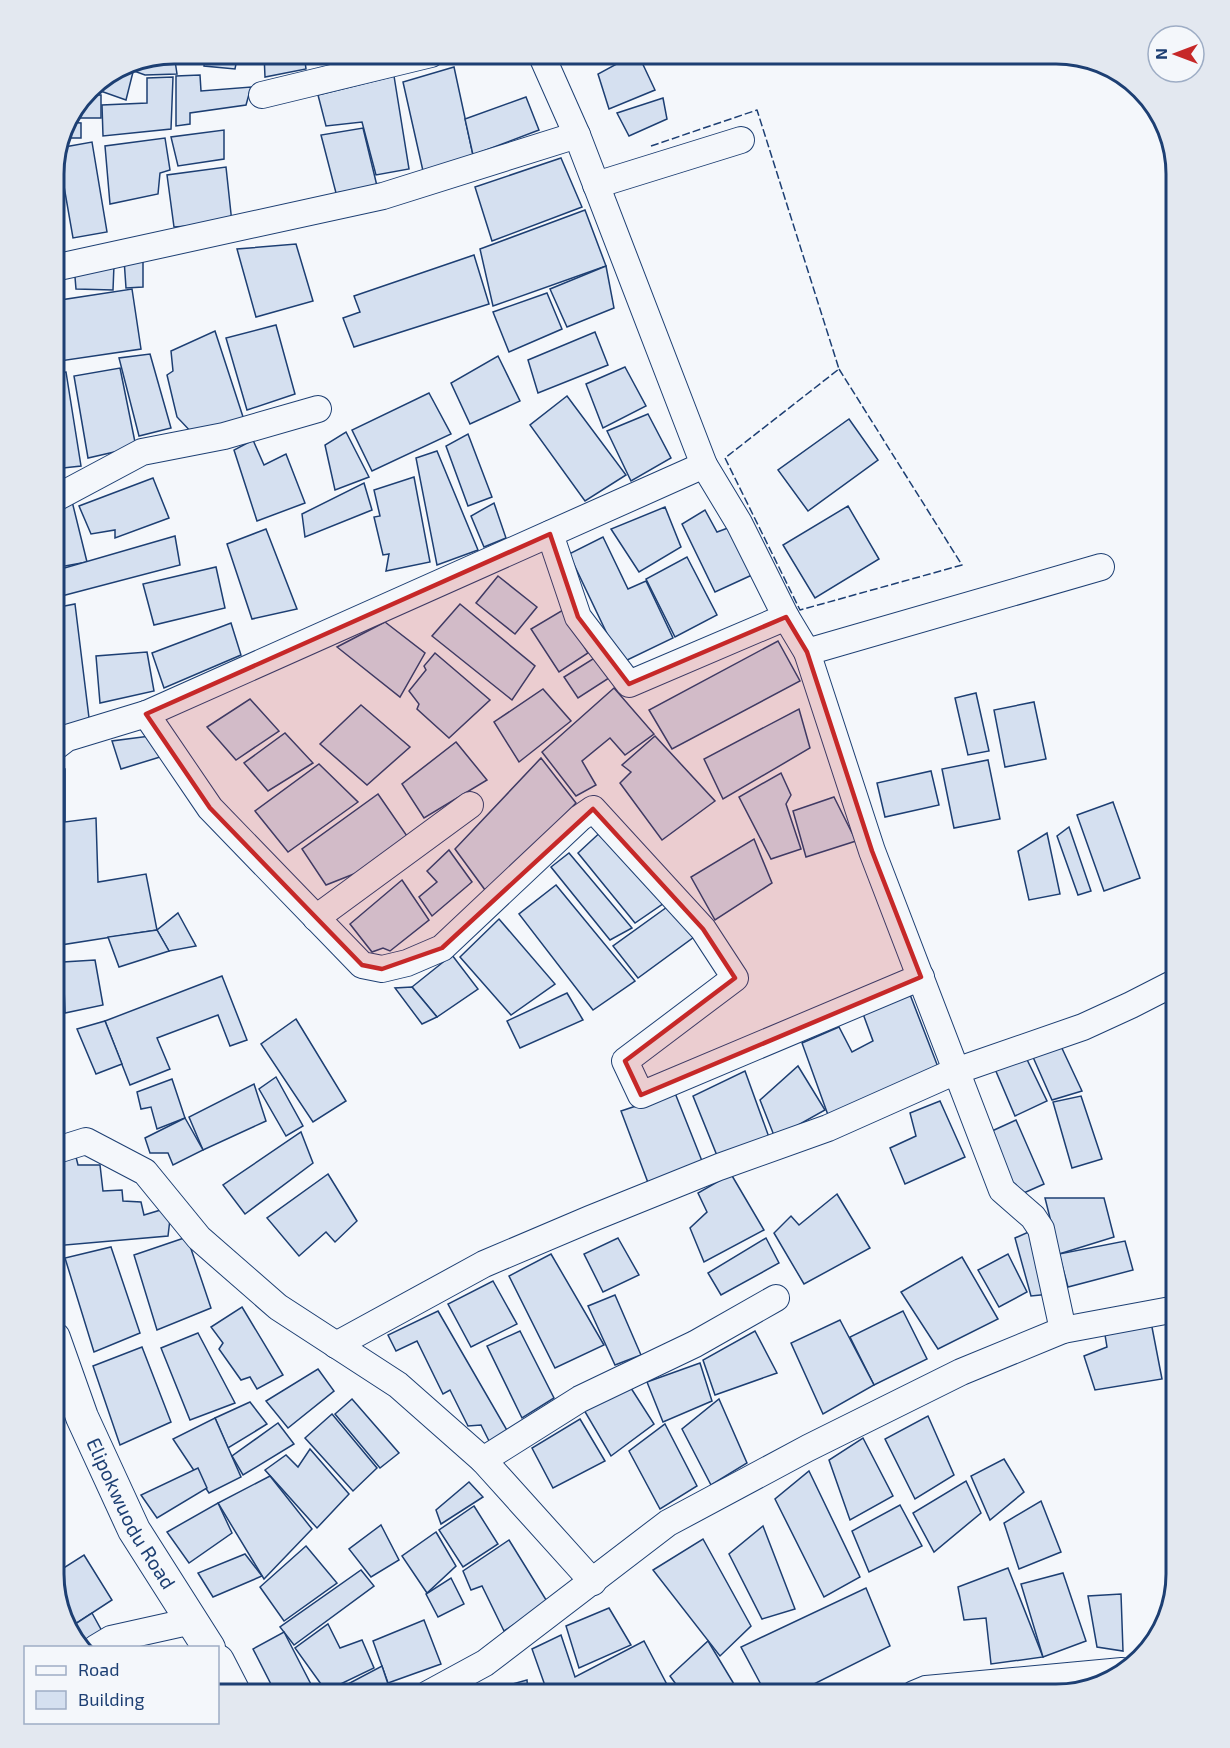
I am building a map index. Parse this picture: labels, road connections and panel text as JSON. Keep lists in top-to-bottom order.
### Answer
{
  "streets": {
    "street": ["Elipokwuodu Road"]
  },
  "legend": ["Road", "Building"],
  "north": "left"
}
